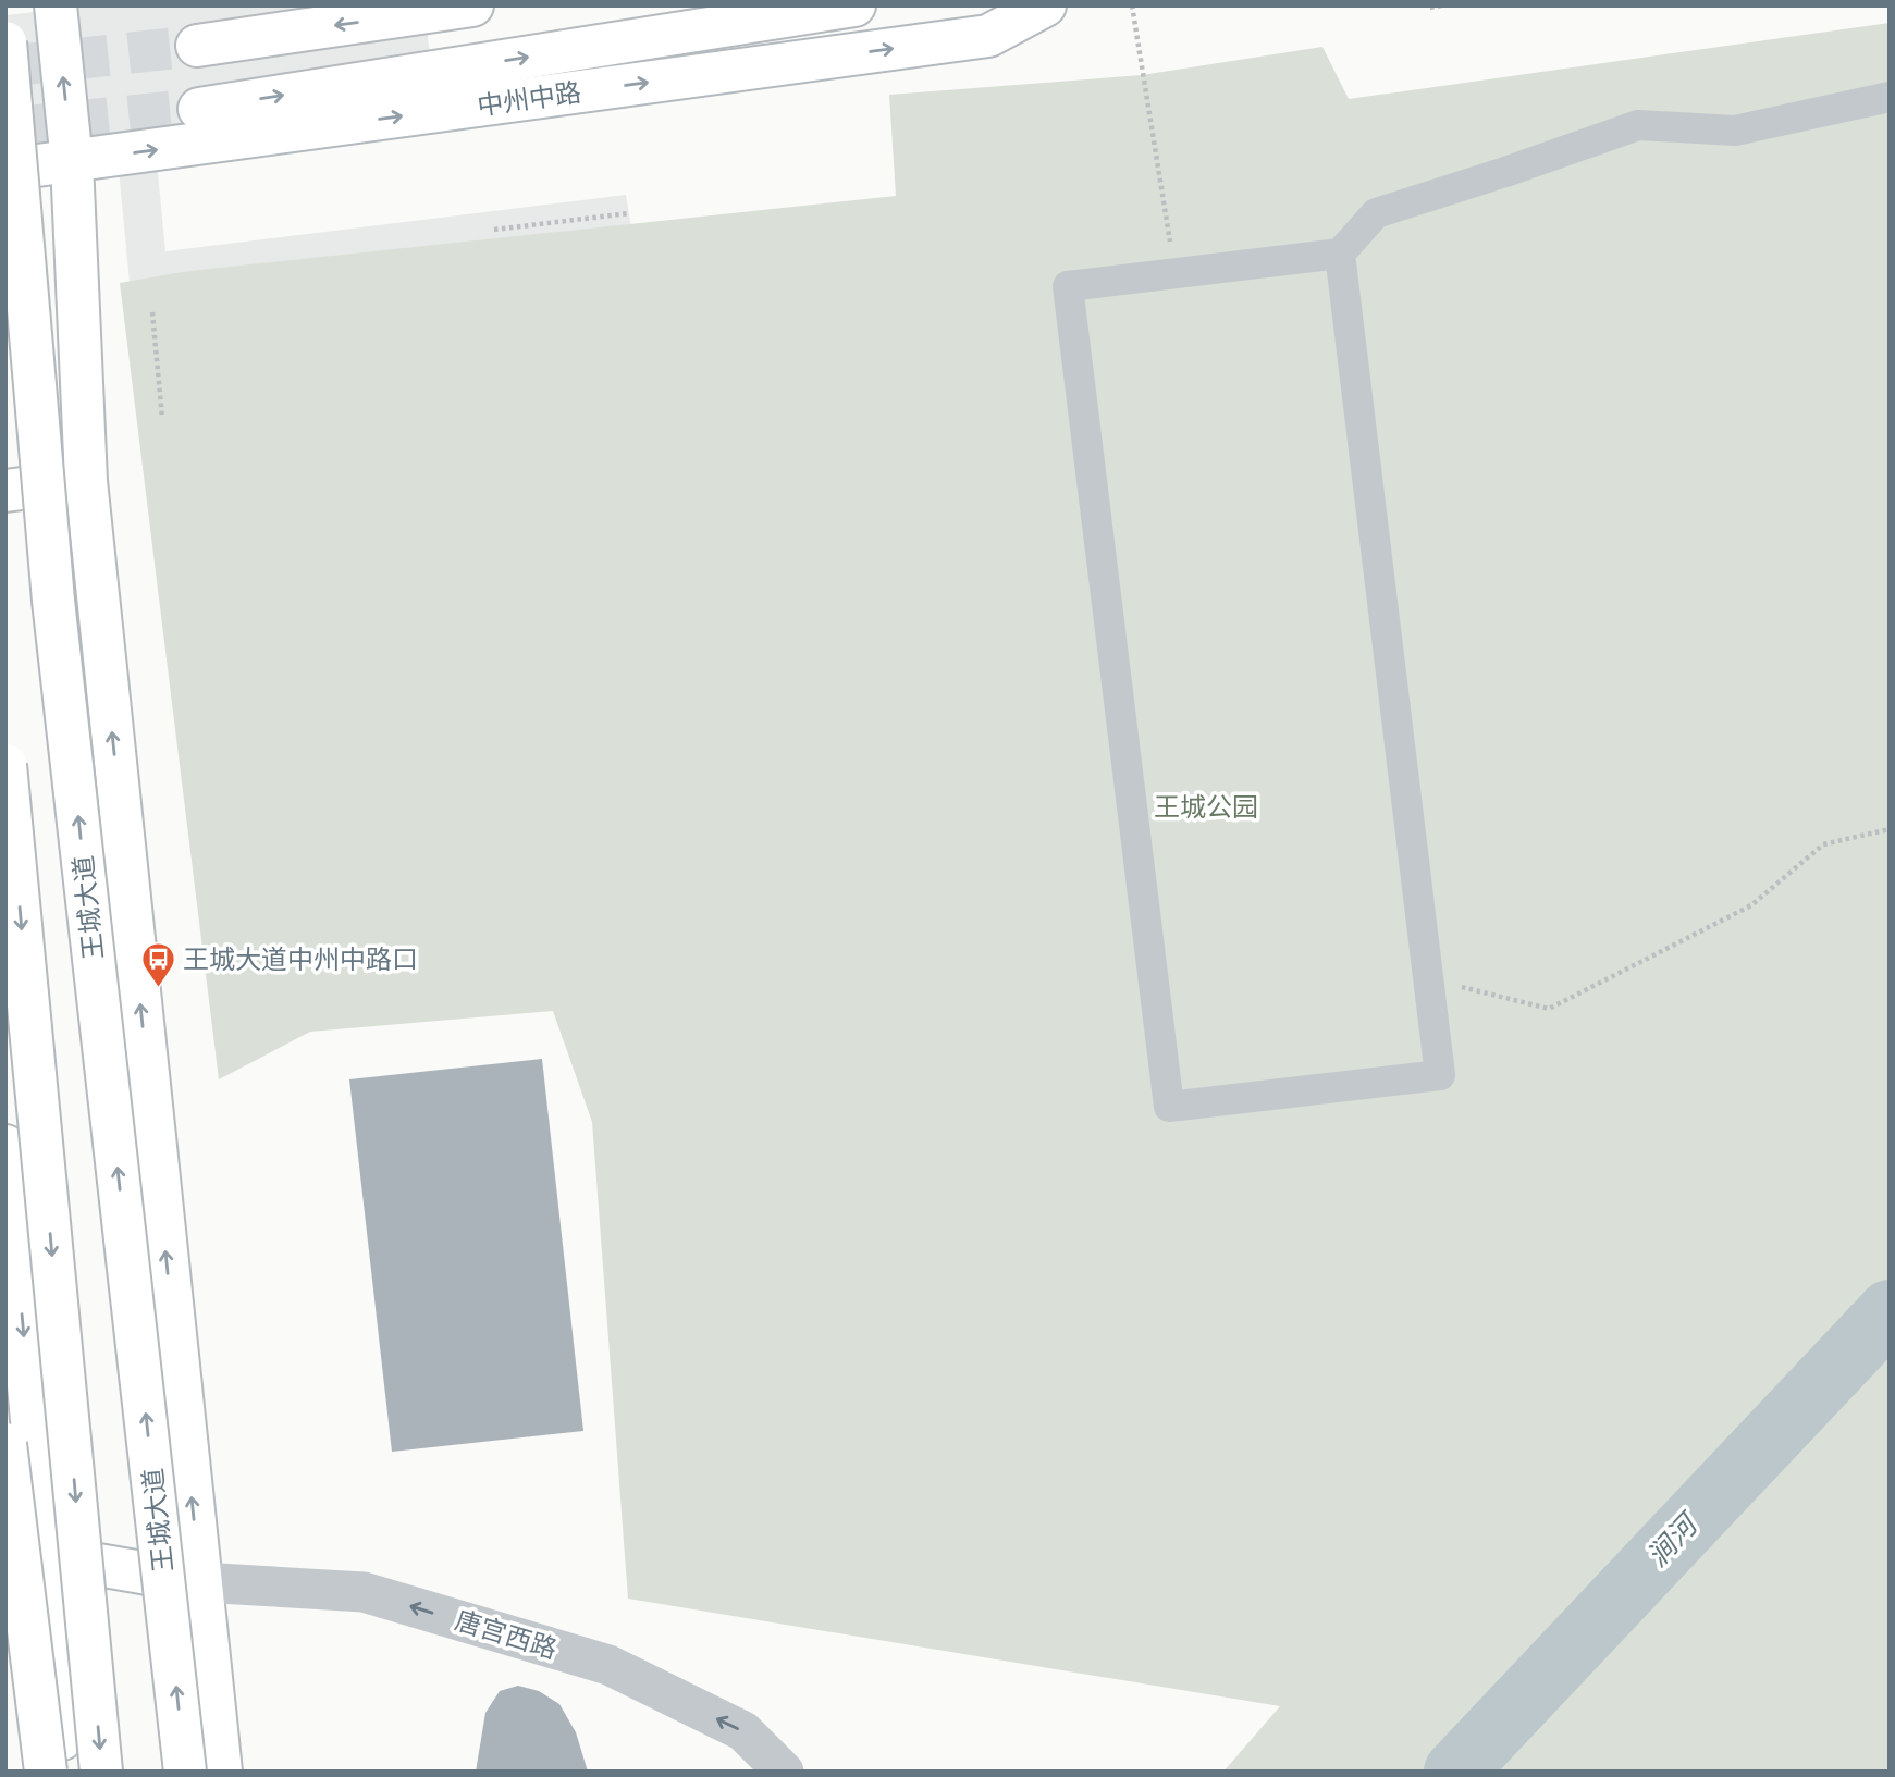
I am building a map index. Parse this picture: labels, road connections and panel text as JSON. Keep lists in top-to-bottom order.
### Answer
{
  "streets": {
    "main road": ["中州中路", "王城大道", "唐宫西路"]
  },
  "one_way": ["中州中路", "唐宫西路"],
  "water": ["涧河"],
  "parks": ["王城公园"],
  "places": {
    "bus stop": ["王城大道中州中路口"]
  }
}
